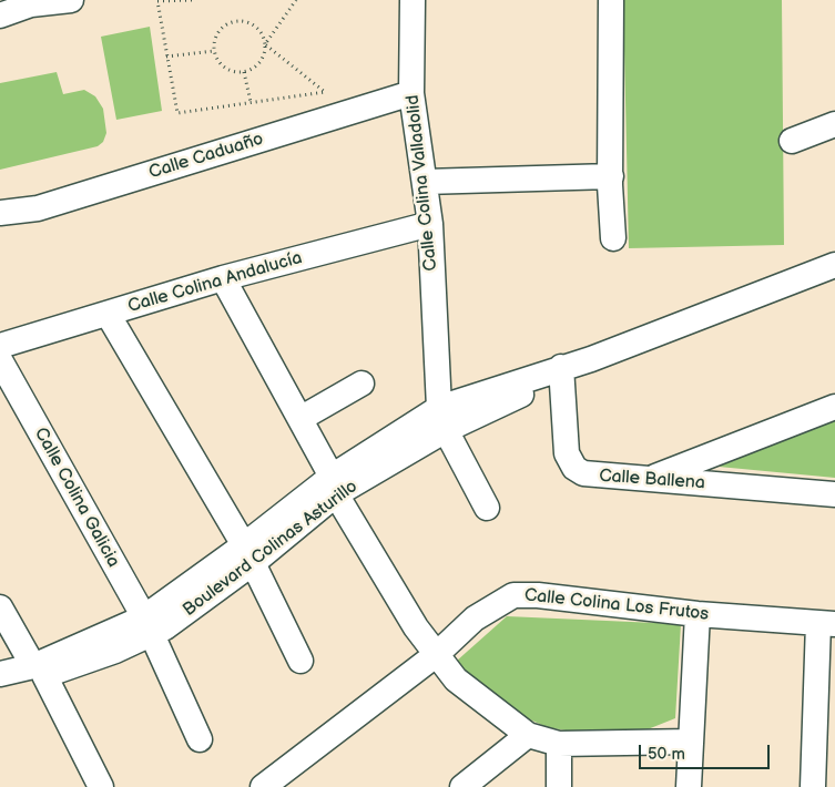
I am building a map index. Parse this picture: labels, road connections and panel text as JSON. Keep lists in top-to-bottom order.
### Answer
{
  "streets": {
    "street": [
      "Calle Caduaño",
      "Calle Colina Valladolid",
      "Calle Colina Andalucía",
      "Calle Ballena",
      "Calle Colina Galicia",
      "Boulevard Colinas Asturillo",
      "Calle Colina Los Frutos"
    ]
  },
  "crossings": [
    ["Calle Caduaño", "Calle Colina Valladolid"],
    ["Calle Colina Valladolid", "Calle Colina Andalucía"],
    ["Calle Colina Valladolid", "Boulevard Colinas Asturillo"],
    ["Calle Ballena", "Boulevard Colinas Asturillo"],
    ["Calle Colina Galicia", "Boulevard Colinas Asturillo"]
  ],
  "scale_bar": "50 m"
}
